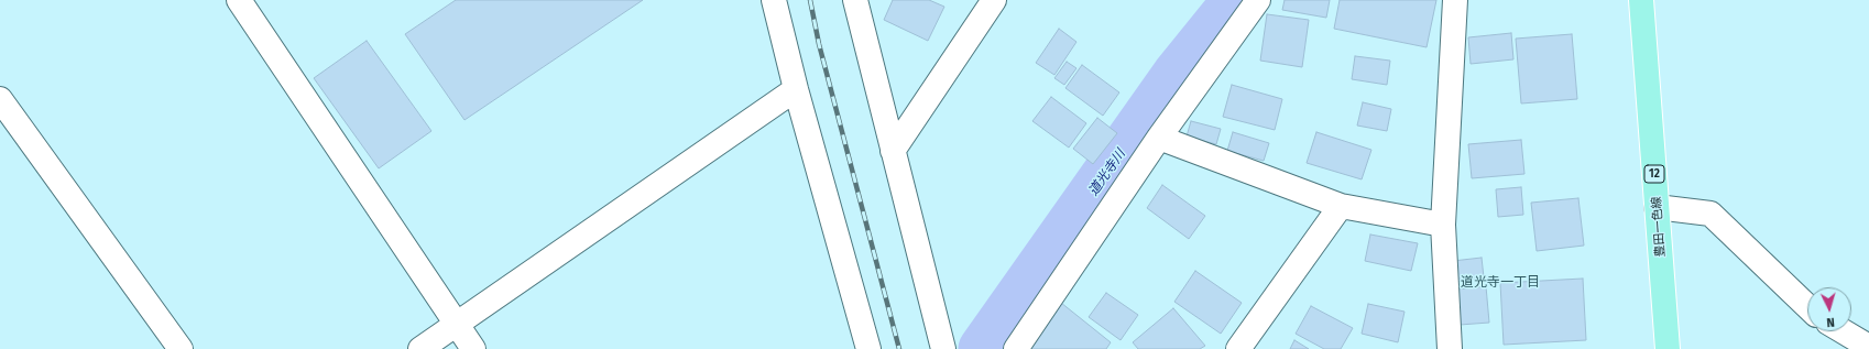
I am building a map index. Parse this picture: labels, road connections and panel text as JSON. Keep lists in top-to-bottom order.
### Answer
{
  "streets": {
    "main road": ["12", "豊田一色線"]
  },
  "districts": ["道光寺一丁目"],
  "water": ["道光寺川"],
  "north": "bottom"
}
